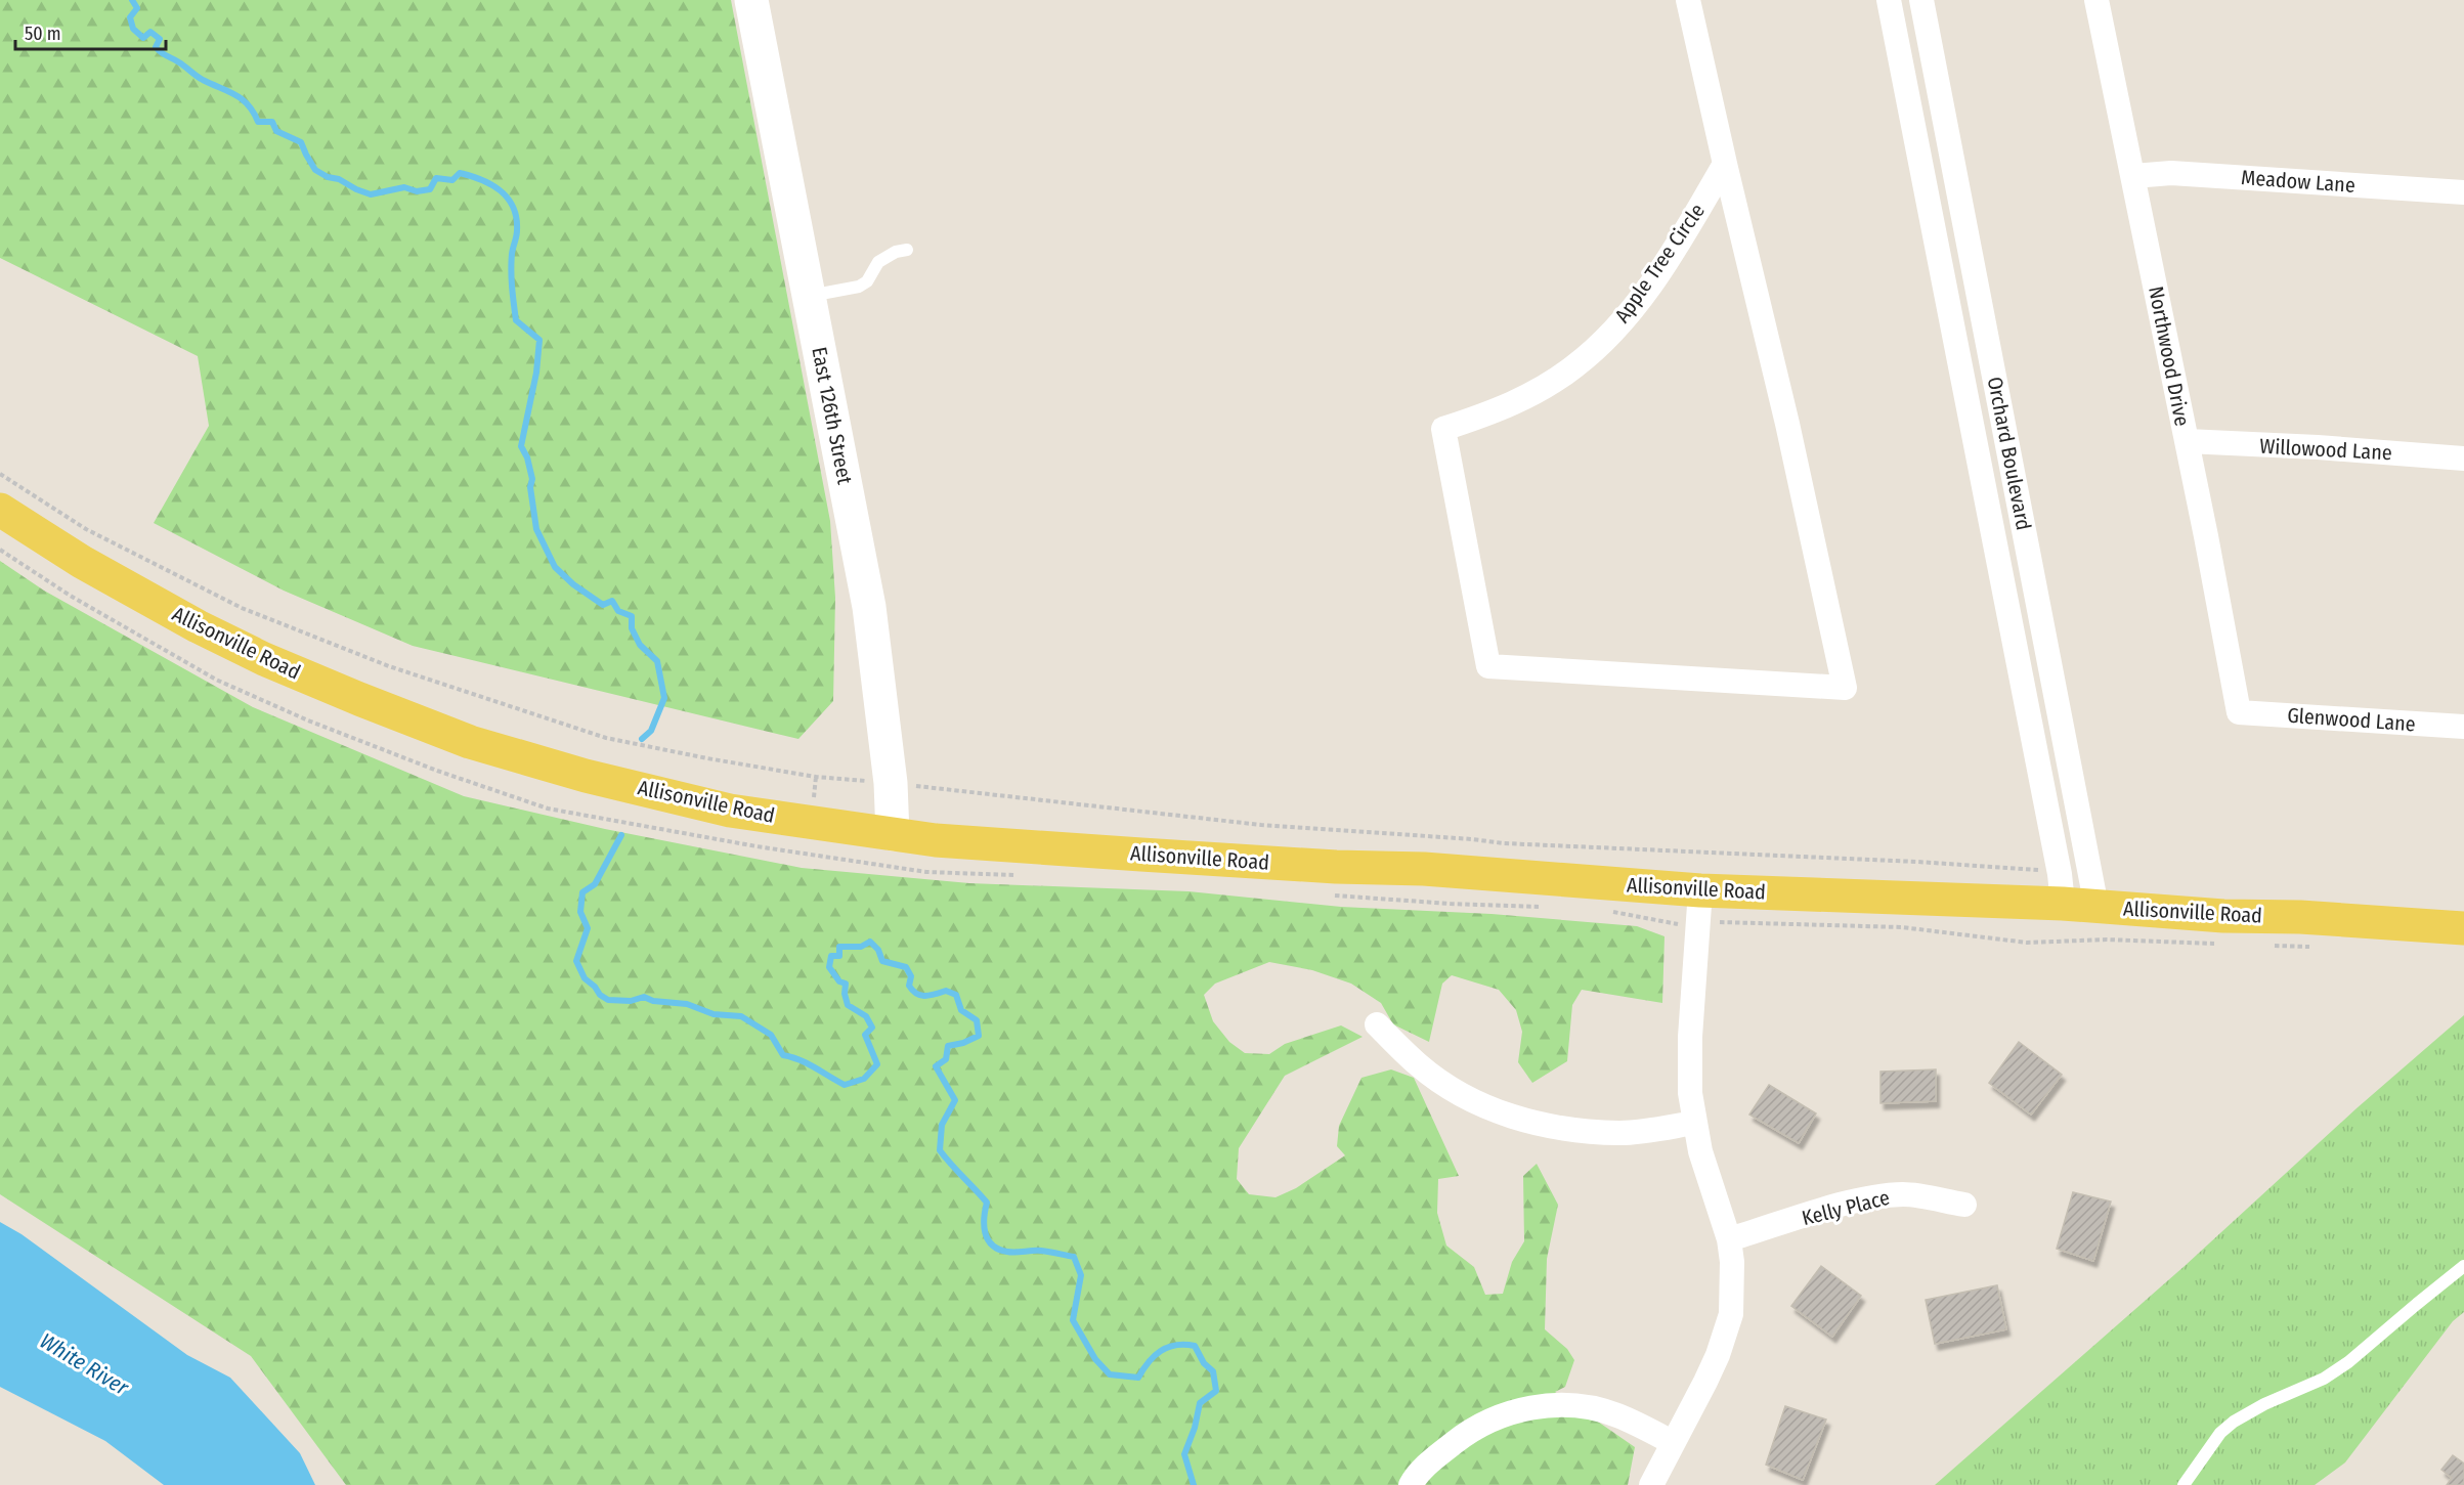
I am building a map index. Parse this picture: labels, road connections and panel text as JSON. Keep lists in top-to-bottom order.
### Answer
{
  "streets": {
    "main road": ["East 126th Street", "Allisonville Road"],
    "street": [
      "Meadow Lane",
      "Apple Tree Circle",
      "Northwood Drive",
      "Willowood Lane",
      "Orchard Boulevard",
      "Glenwood Lane",
      "Kelly Place"
    ]
  },
  "crossings": [
    ["Meadow Lane", "Northwood Drive"],
    ["Northwood Drive", "Willowood Lane"],
    ["Northwood Drive", "Glenwood Lane"],
    ["East 126th Street", "Allisonville Road"],
    ["Orchard Boulevard", "Allisonville Road"]
  ],
  "water": ["White River"],
  "scale_bar": "50 m"
}
